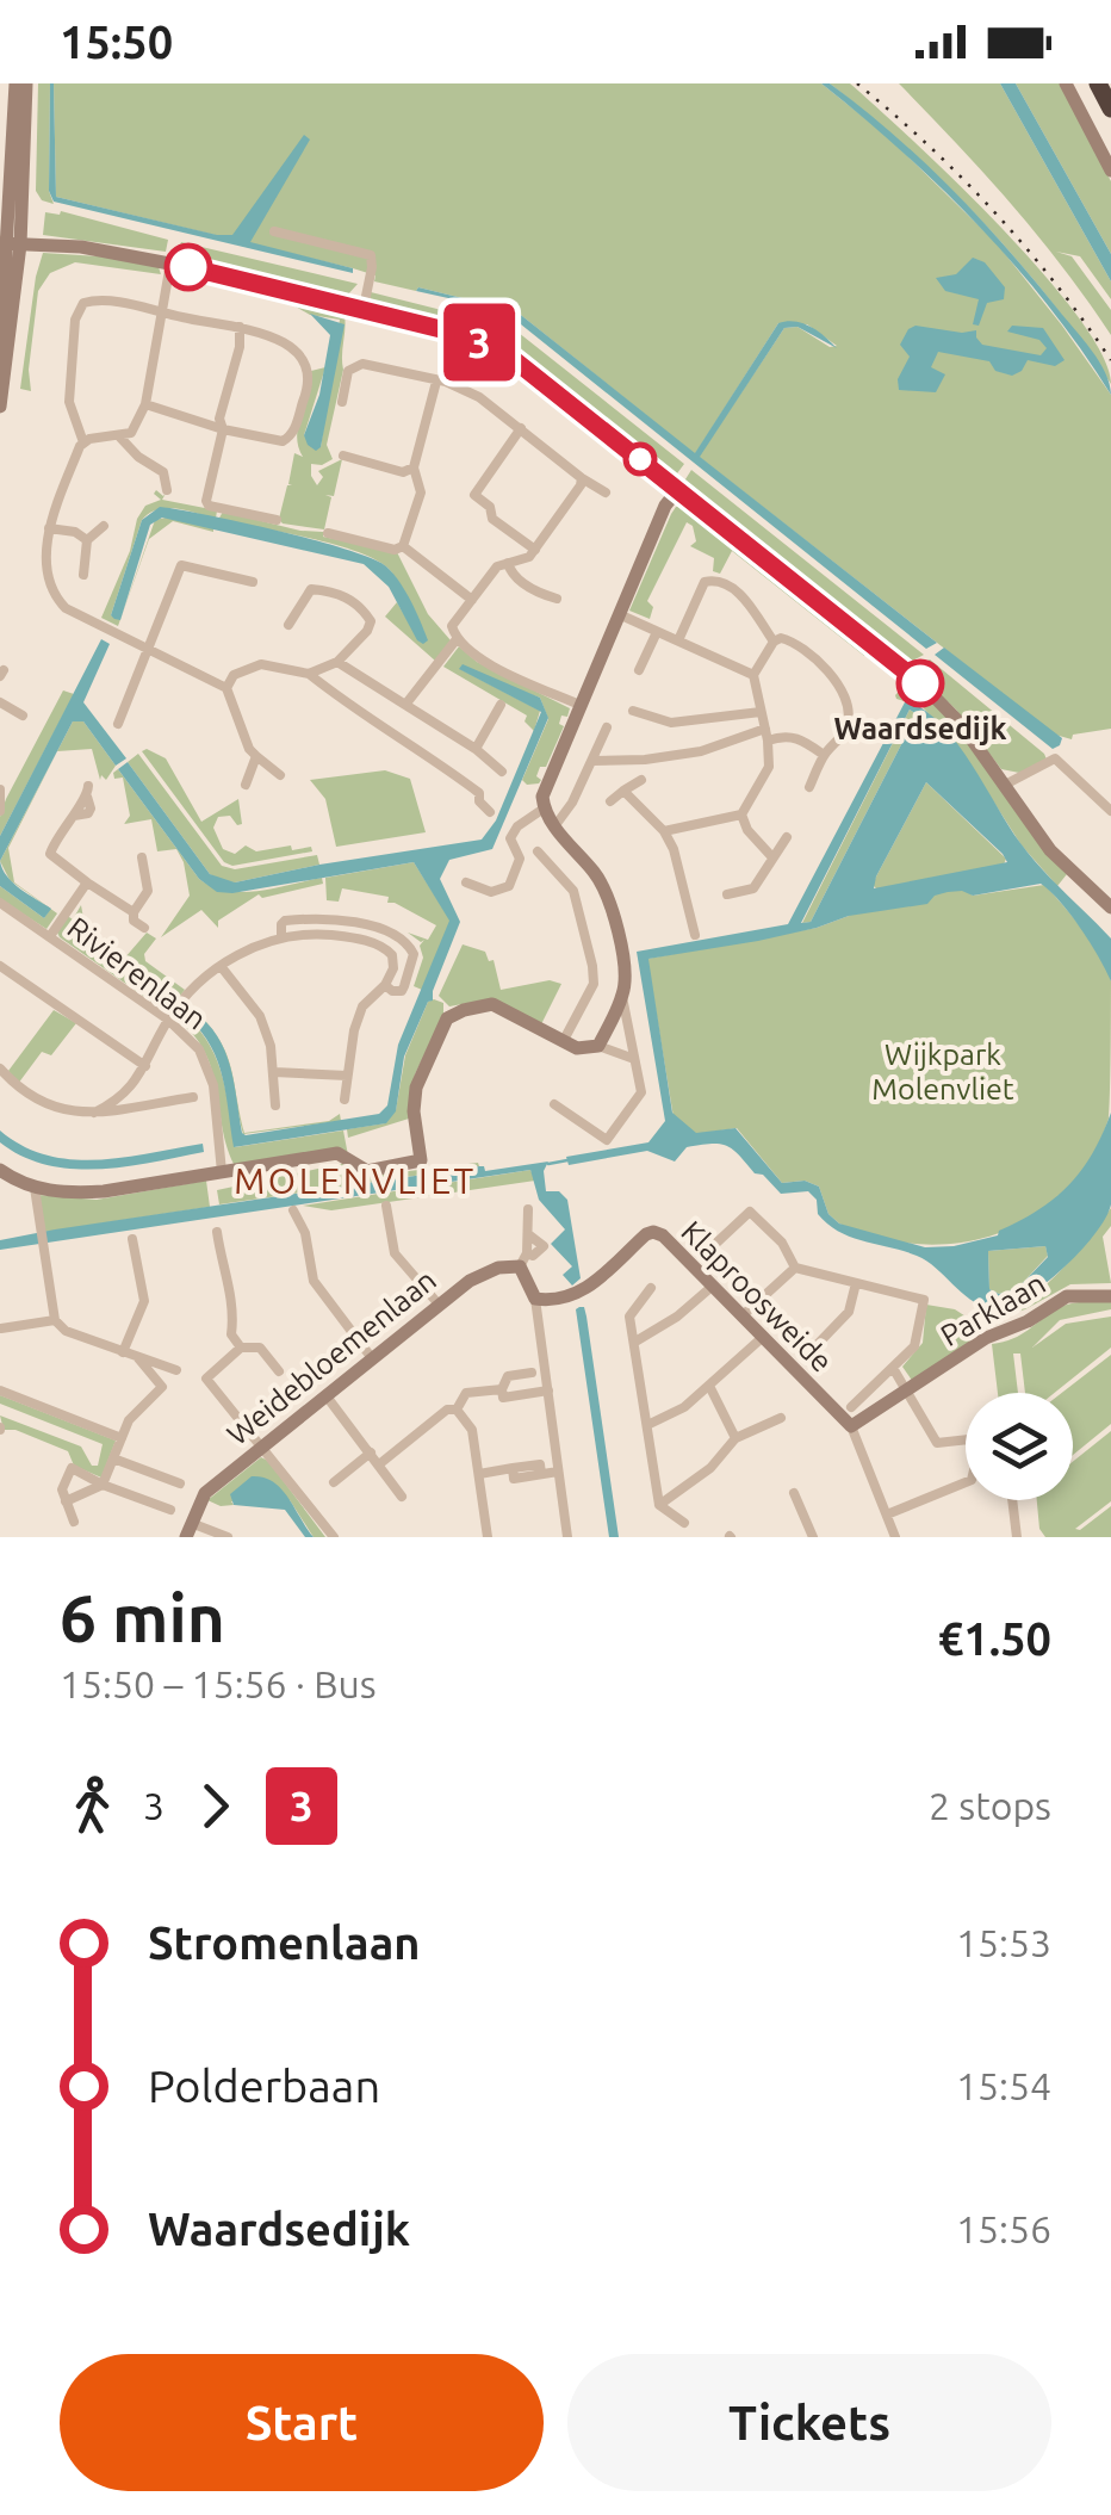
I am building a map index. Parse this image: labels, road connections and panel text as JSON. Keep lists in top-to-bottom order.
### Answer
{
  "streets": {
    "street": [
      "Rivierenlaan",
      "Klaproosweide",
      "Parklaan",
      "Weidebloemenlaan"
    ]
  },
  "districts": ["MOLENVLIET"],
  "parks": ["Wijkpark Molenvliet"],
  "places": ["Waardsedijk"],
  "lines": ["bus line 3"],
  "page": {
    "status": "15:50",
    "on_map": "3",
    "heading": ["6 min", "15:50 – 15:56 · Bus", "€1.50"],
    "legs": ["3", "3", "2 stops"],
    "list": [
      {
        "name": "Stromenlaan",
        "value": "15:53"
      },
      {
        "name": "Polderbaan",
        "value": "15:54"
      },
      {
        "name": "Waardsedijk",
        "value": "15:56"
      }
    ],
    "buttons": ["Start", "Tickets"]
  }
}
